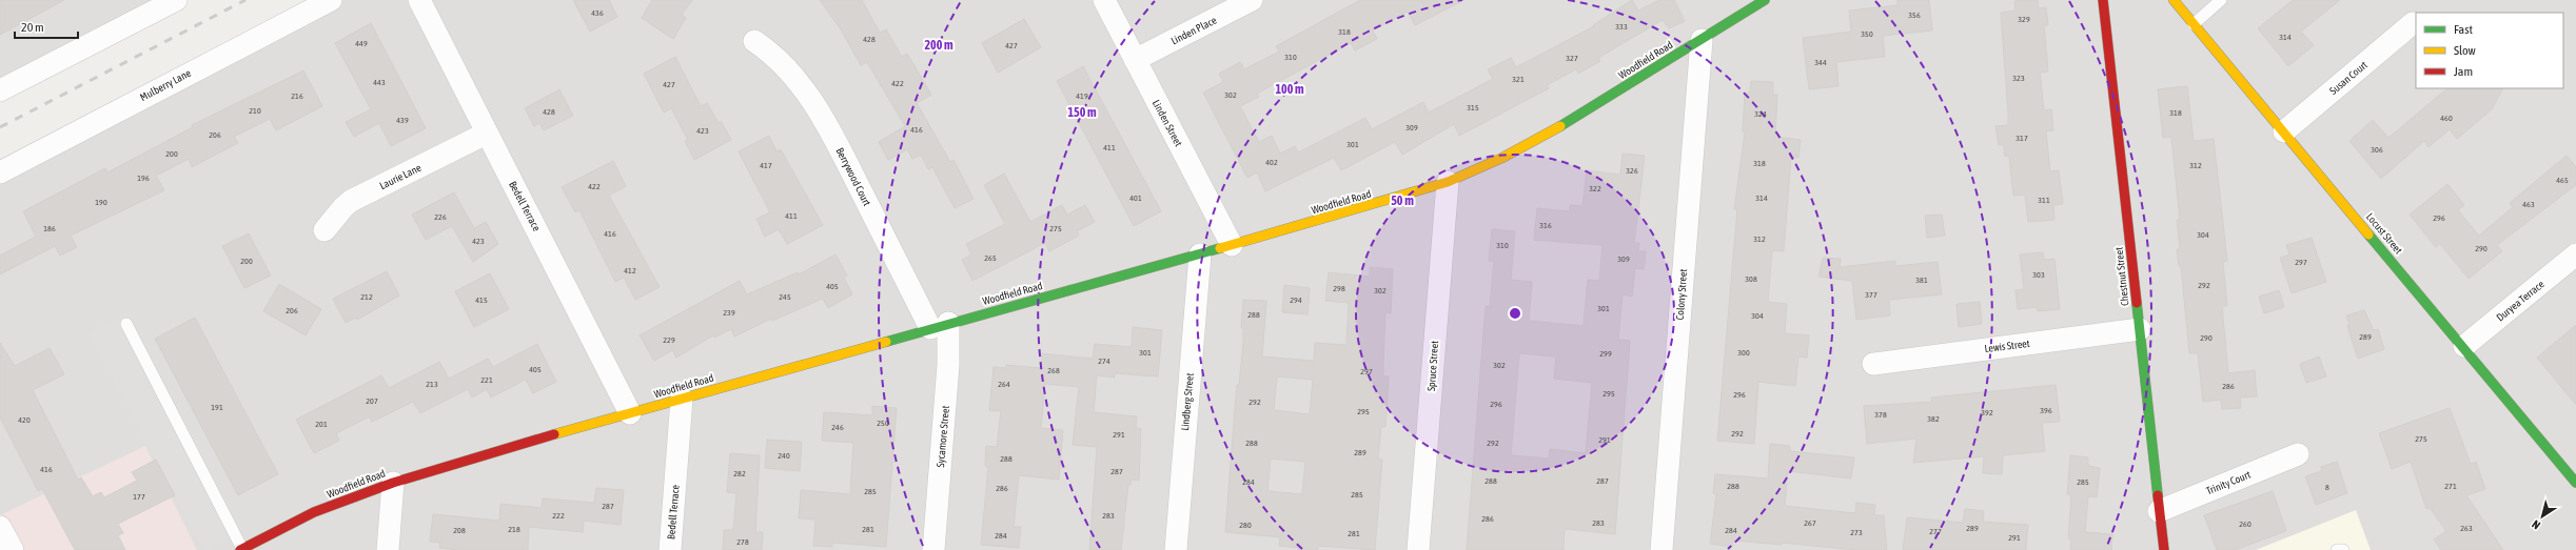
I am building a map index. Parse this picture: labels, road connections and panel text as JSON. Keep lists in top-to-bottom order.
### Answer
{
  "streets": {
    "main road": ["Woodfield Road", "Locust Street", "Chestnut Street"],
    "street": [
      "Linden Place",
      "Susan Court",
      "Mulberry Lane",
      "Linden Street",
      "Laurie Lane",
      "Berrywood Court",
      "Bedell Terrace",
      "Colony Street",
      "Duryea Terrace",
      "Lewis Street",
      "Spruce Street",
      "Lindberg Street",
      "Sycamore Street",
      "Trinity Court"
    ]
  },
  "crossings": [
    ["Linden Place", "Linden Street"],
    ["Woodfield Road", "Linden Street"],
    ["Woodfield Road", "Berrywood Court"],
    ["Woodfield Road", "Bedell Terrace"],
    ["Woodfield Road", "Colony Street"],
    ["Woodfield Road", "Spruce Street"],
    ["Woodfield Road", "Lindberg Street"],
    ["Woodfield Road", "Sycamore Street"],
    ["Susan Court", "Locust Street"],
    ["Laurie Lane", "Bedell Terrace"],
    ["Berrywood Court", "Sycamore Street"],
    ["Locust Street", "Duryea Terrace"],
    ["Chestnut Street", "Lewis Street"],
    ["Chestnut Street", "Trinity Court"]
  ],
  "house_numbers": [
    "436",
    "356",
    "329",
    "333",
    "318",
    "350",
    "314",
    "428",
    "449",
    "427",
    "310",
    "327",
    "344",
    "323",
    "321",
    "443",
    "422",
    "427",
    "302",
    "216",
    "419",
    "315",
    "210",
    "428",
    "318",
    "324",
    "460",
    "439",
    "309",
    "416",
    "423",
    "206",
    "317",
    "301",
    "411",
    "306",
    "200",
    "402",
    "318",
    "417",
    "312",
    "326",
    "196",
    "465",
    "422",
    "322",
    "401",
    "314",
    "311",
    "190",
    "463",
    "411",
    "226",
    "296",
    "316",
    "186",
    "275",
    "416",
    "304",
    "312",
    "423",
    "310",
    "290",
    "265",
    "309",
    "200",
    "297",
    "412",
    "303",
    "308",
    "381",
    "292",
    "405",
    "298",
    "302",
    "377",
    "212",
    "245",
    "415",
    "294",
    "301",
    "206",
    "239",
    "288",
    "304",
    "289",
    "290",
    "229",
    "301",
    "300",
    "299",
    "274",
    "302",
    "405",
    "268",
    "297",
    "221",
    "213",
    "264",
    "286",
    "295",
    "296",
    "207",
    "292",
    "296",
    "191",
    "396",
    "295",
    "392",
    "378",
    "382",
    "420",
    "250",
    "201",
    "246",
    "292",
    "291",
    "275",
    "291",
    "288",
    "292",
    "289",
    "240",
    "288",
    "416",
    "287",
    "282",
    "288",
    "287",
    "284",
    "285",
    "288",
    "271",
    "8",
    "286",
    "285",
    "285",
    "177",
    "287",
    "222",
    "283",
    "286",
    "283",
    "267",
    "260",
    "280",
    "289",
    "263",
    "218",
    "281",
    "208",
    "284",
    "277",
    "273",
    "281",
    "284",
    "291",
    "278"
  ],
  "legend": ["Fast", "Slow", "Jam"],
  "scale_bar": "20 m",
  "north": "bottom left",
  "rings": [
    "200 m",
    "100 m",
    "150 m",
    "50 m"
  ]
}
